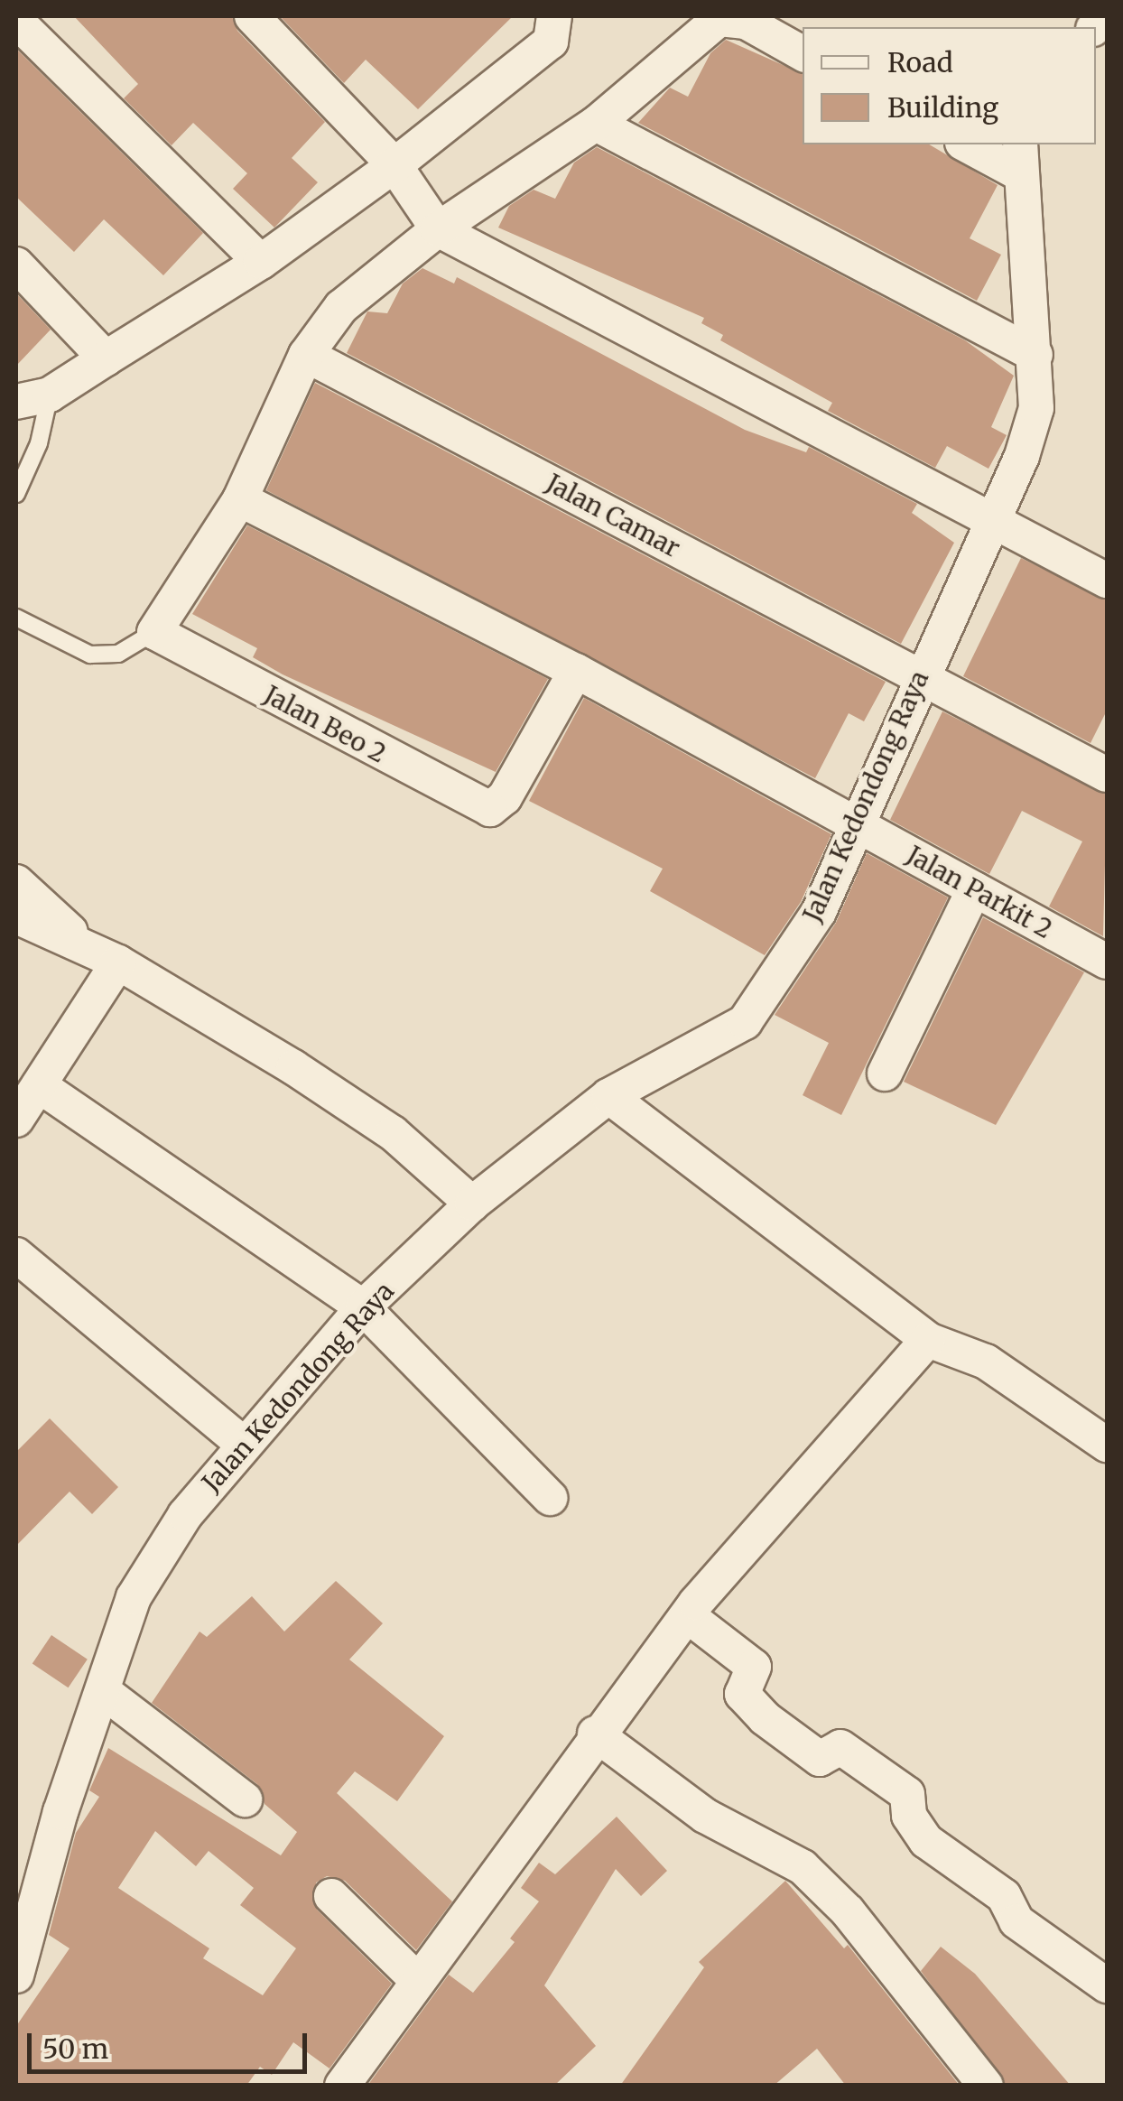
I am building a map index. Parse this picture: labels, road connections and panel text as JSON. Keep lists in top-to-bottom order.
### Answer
{
  "streets": {
    "street": [
      "Jalan Camar",
      "Jalan Beo 2",
      "Jalan Kedondong Raya",
      "Jalan Parkit 2"
    ]
  },
  "crossings": [
    ["Jalan Camar", "Jalan Kedondong Raya"],
    ["Jalan Beo 2", "Jalan Parkit 2"],
    ["Jalan Kedondong Raya", "Jalan Parkit 2"]
  ],
  "legend": ["Road", "Building"],
  "scale_bar": "50 m"
}
